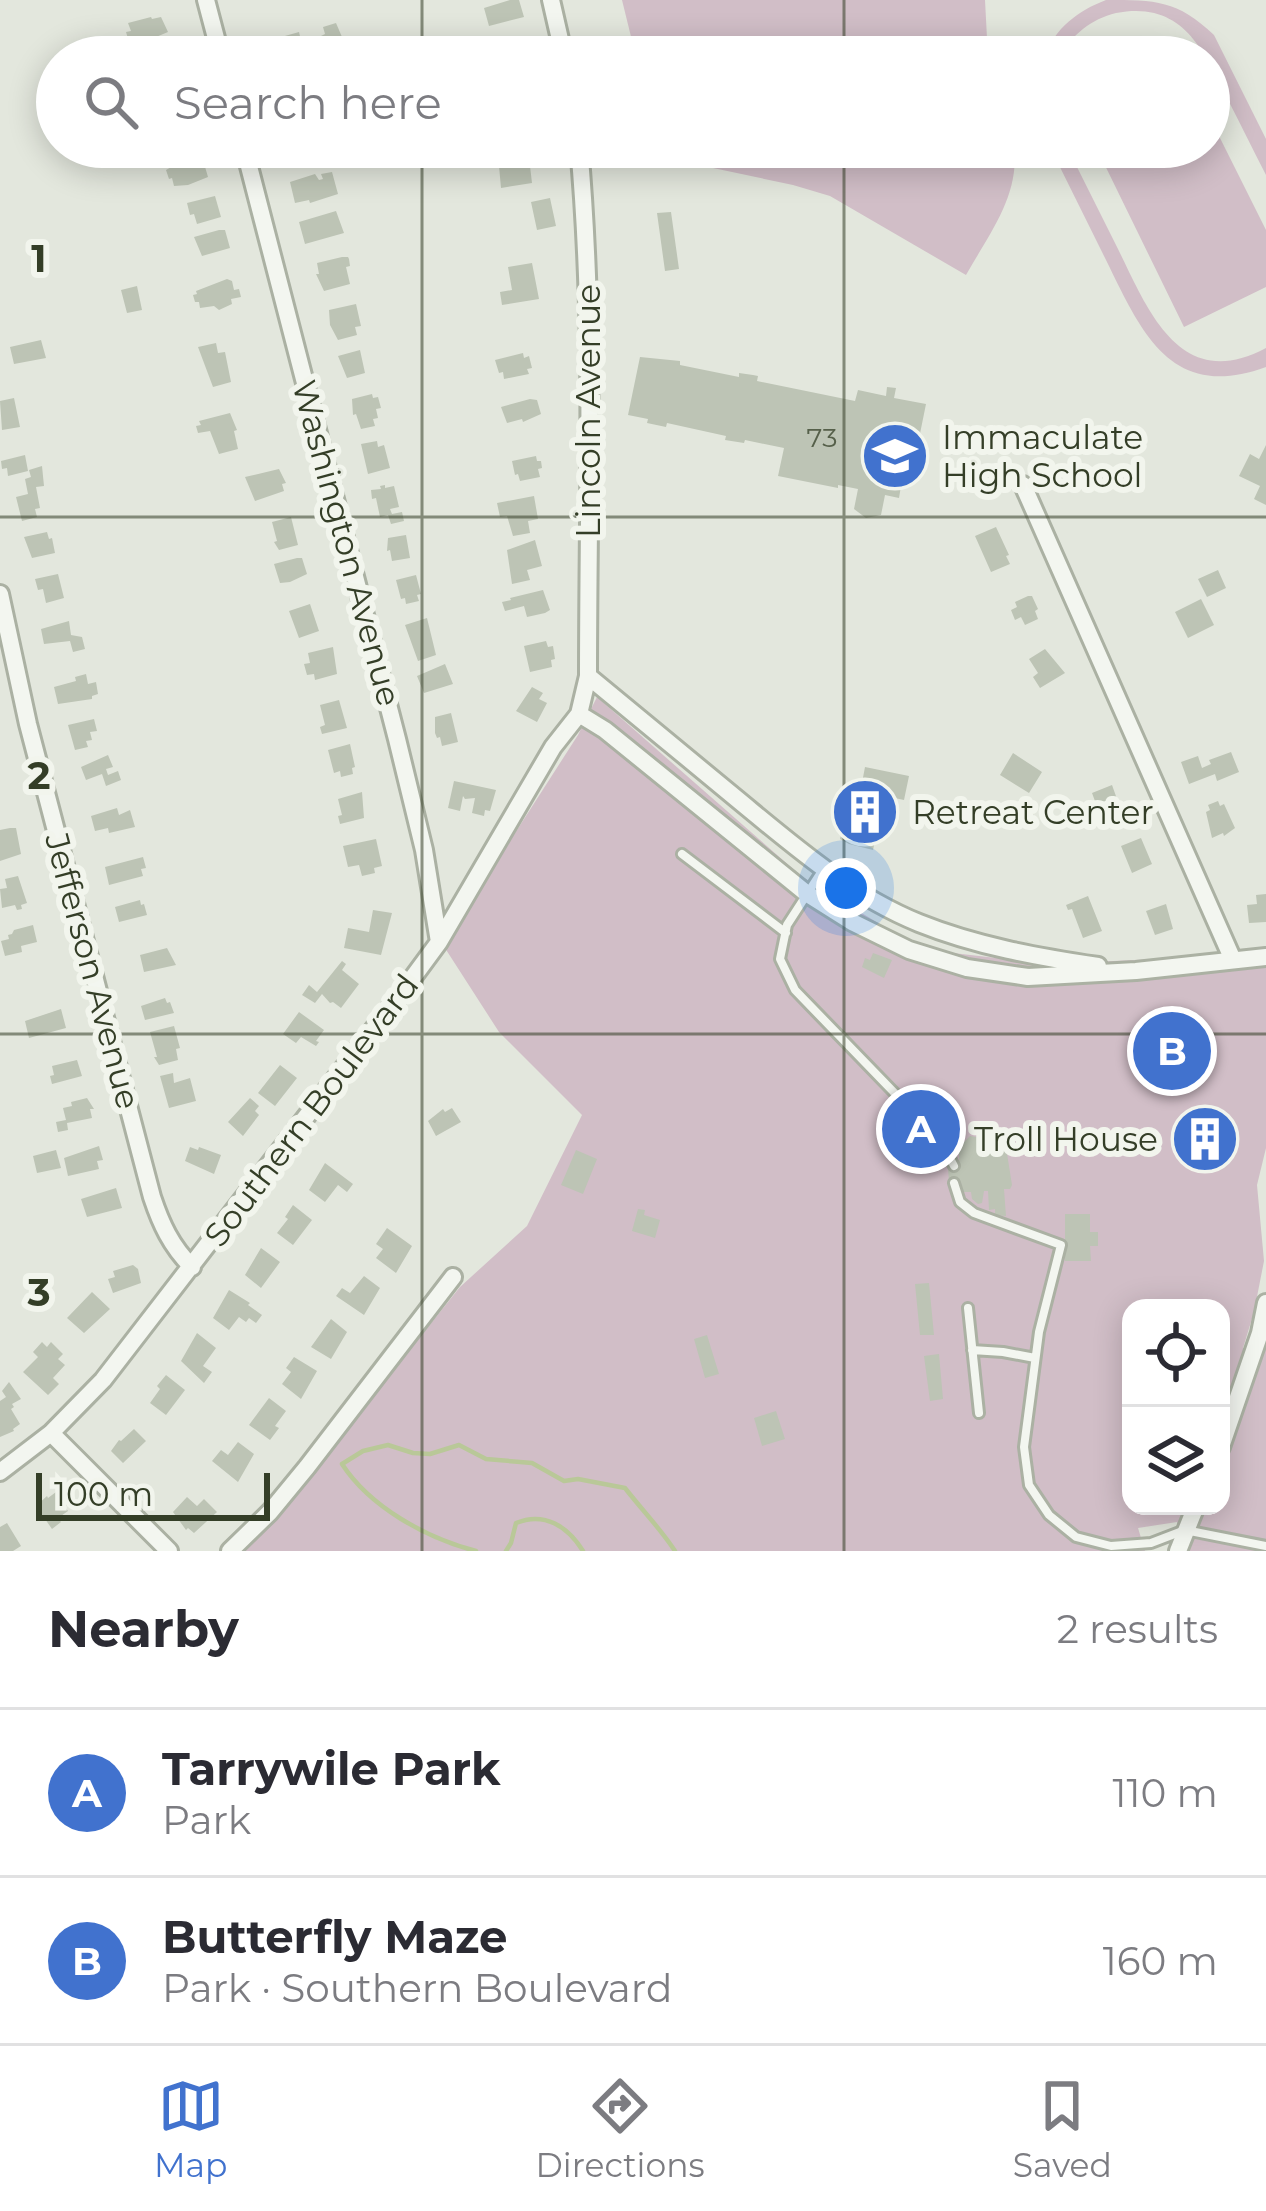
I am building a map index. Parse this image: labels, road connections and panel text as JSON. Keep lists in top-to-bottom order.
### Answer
{
  "streets": {
    "street": [
      "Lincoln Avenue",
      "Washington Avenue",
      "Jefferson Avenue",
      "Southern Boulevard"
    ]
  },
  "crossings": [
    ["Lincoln Avenue", "Southern Boulevard"],
    ["Washington Avenue", "Southern Boulevard"],
    ["Jefferson Avenue", "Southern Boulevard"]
  ],
  "places": {
    "school or university": ["Immaculate High School"],
    "building": ["Retreat Center", "Troll House"]
  },
  "house_numbers": ["73"],
  "scale_bar": "100 m",
  "page": {
    "search": "Search here",
    "pins": ["B", "A"],
    "scale": "100 m",
    "heading": ["Nearby", "2 results"],
    "list": [
      {
        "mark": "A",
        "name": "Tarrywile Park",
        "note": "Park",
        "value": "110 m"
      },
      {
        "mark": "B",
        "name": "Butterfly Maze",
        "note": "Park · Southern Boulevard",
        "value": "160 m"
      }
    ],
    "nav": ["Map", "Directions", "Saved"]
  },
  "grid": {
    "rows": ["1", "2", "3"]
  }
}
